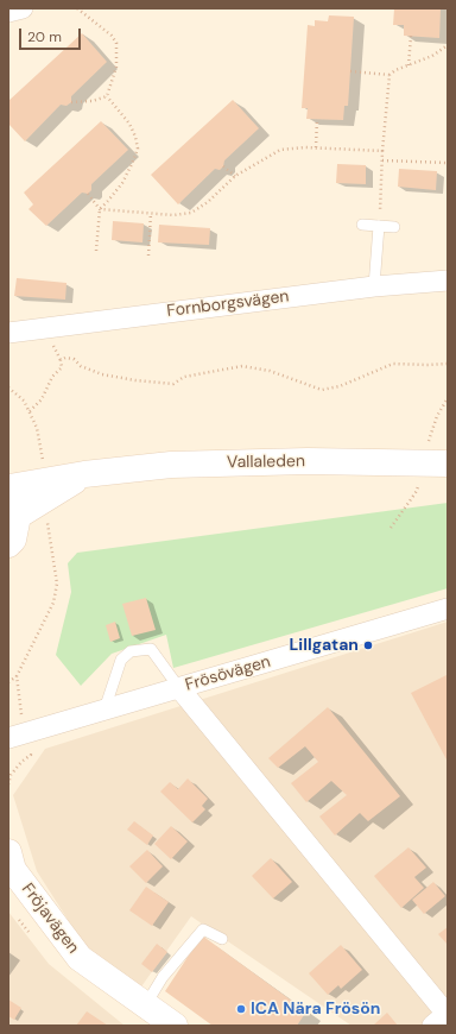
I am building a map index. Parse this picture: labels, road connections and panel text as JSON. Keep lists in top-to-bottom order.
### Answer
{
  "streets": {
    "main road": ["Vallaleden", "Fröjavägen"],
    "street": ["Fornborgsvägen", "Frösövägen"]
  },
  "places": ["Lillgatan", "ICA Nära Frösön"],
  "scale_bar": "20 m"
}
